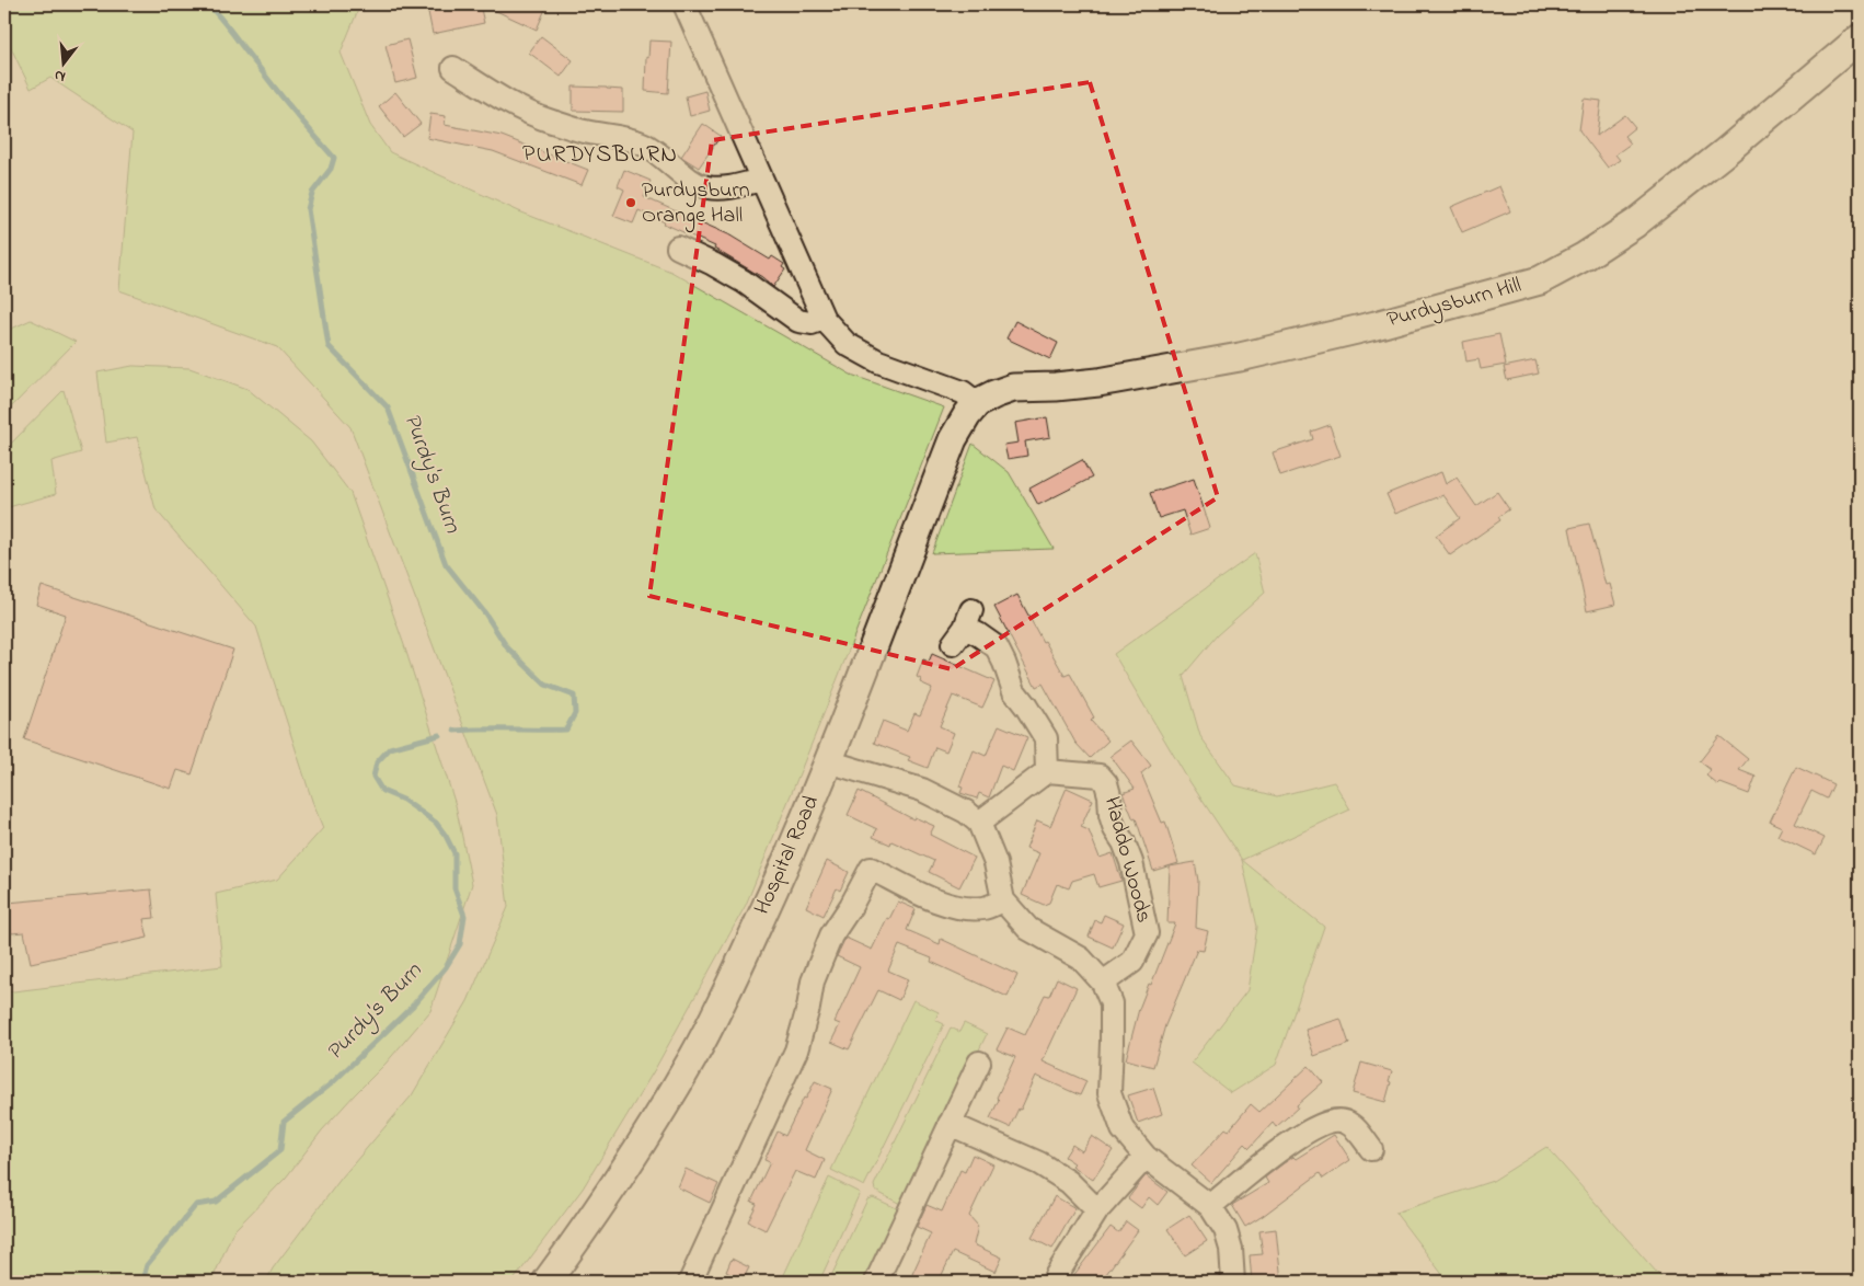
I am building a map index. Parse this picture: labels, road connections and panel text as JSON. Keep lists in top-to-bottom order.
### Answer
{
  "streets": {
    "main road": ["Purdysburn Hill", "Hospital Road"],
    "street": ["Haddo Woods"]
  },
  "crossings": [
    ["Purdysburn Hill", "Hospital Road"]
  ],
  "districts": ["PURDYSBURN"],
  "water": ["Purdy's Burn"],
  "places": ["Purdysburn Orange Hall"],
  "north": "bottom"
}
